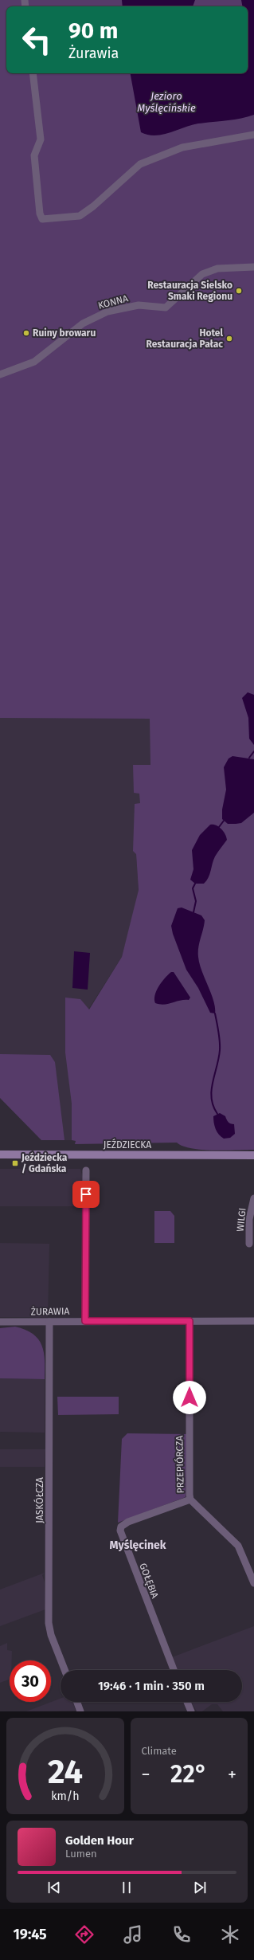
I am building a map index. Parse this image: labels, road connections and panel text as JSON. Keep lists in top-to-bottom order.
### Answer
{
  "streets": {
    "street": [
      "KONNA",
      "JEŹDZIECKA",
      "WILGI",
      "ŻURAWIA",
      "PRZEPIÓRCZA",
      "JASKÓŁCZA",
      "GOŁĘBIA"
    ]
  },
  "crossings": [
    ["ŻURAWIA", "PRZEPIÓRCZA"],
    ["ŻURAWIA", "JASKÓŁCZA"],
    ["PRZEPIÓRCZA", "GOŁĘBIA"]
  ],
  "districts": ["Myślęcinek"],
  "water": ["Jezioro Myślęcińskie"],
  "places": {
    "other": ["Restauracja Sielsko Smaki Regionu", "Ruiny browaru", "Hotel Restauracja Pałac"],
    "transit": ["Jeździecka / Gdańska"]
  },
  "page": {
    "turn": ["90 m", "Żurawia"],
    "limit": "30",
    "trip": "19:46 · 1 min · 350 m",
    "tile": "Climate",
    "heat": ["−", "22°", "+"],
    "song": ["Golden Hour", "Lumen"],
    "tabs": "19:45",
    "gauge": ["24", "km/h"]
  }
}
